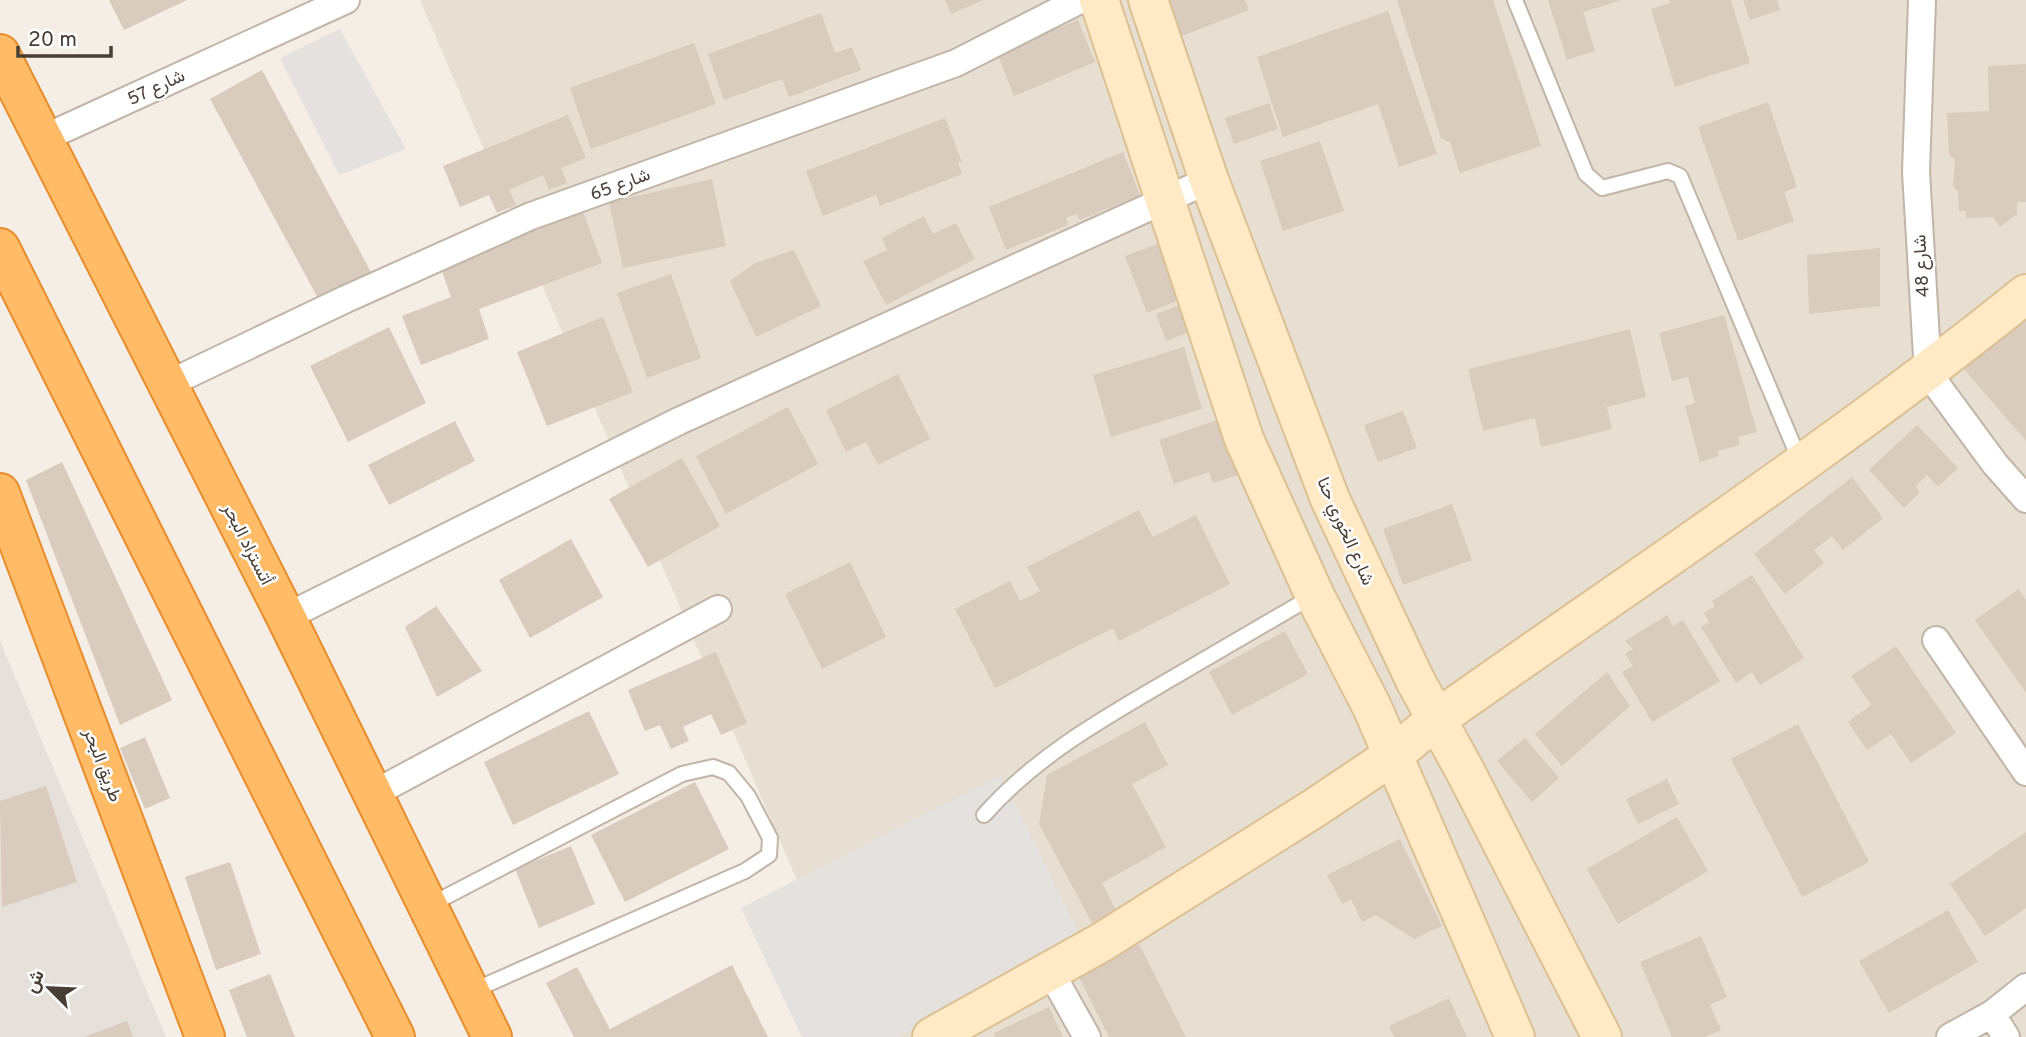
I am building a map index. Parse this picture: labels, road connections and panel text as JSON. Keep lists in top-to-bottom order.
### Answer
{
  "streets": {
    "highway": ["أتستراد البحر", "طريق البحر"],
    "street": [
      "شارع 57",
      "شارع 65",
      "شارع 48",
      "شارع الخوري حنا"
    ]
  },
  "crossings": [
    ["شارع 57", "أتستراد البحر"],
    ["شارع 65", "أتستراد البحر"]
  ],
  "scale_bar": "20 m",
  "north": "top left"
}
